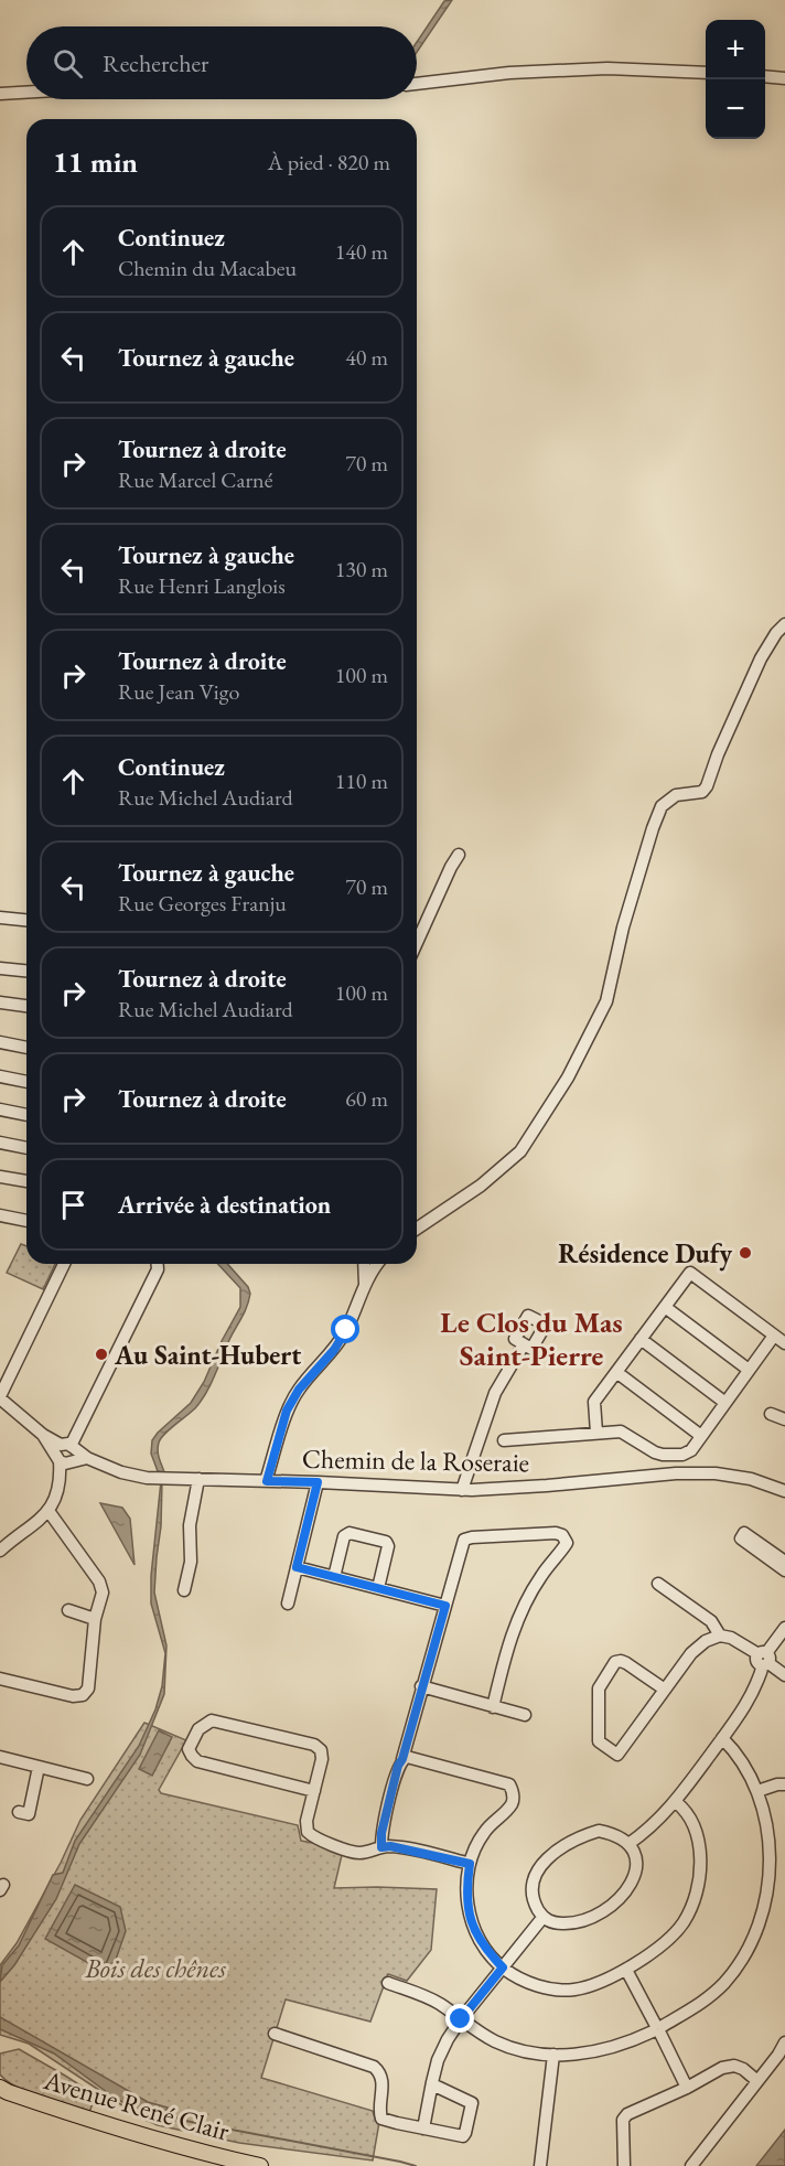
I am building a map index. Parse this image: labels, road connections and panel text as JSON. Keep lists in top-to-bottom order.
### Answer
{
  "streets": {
    "main road": ["Avenue René Clair"],
    "street": ["Chemin de la Roseraie"]
  },
  "districts": ["Le Clos du Mas Saint-Pierre"],
  "parks": ["Bois des chênes"],
  "places": ["Résidence Dufy", "Au Saint-Hubert"],
  "page": {
    "map_buttons": ["+", "−"],
    "search": "Rechercher",
    "heading": ["11 min", "À pied · 820 m"],
    "list": [
      ["Continuez", "Chemin du Macabeu", "140 m"],
      ["Tournez à gauche", "40 m"],
      ["Tournez à droite", "Rue Marcel Carné", "70 m"],
      ["Tournez à gauche", "Rue Henri Langlois", "130 m"],
      ["Tournez à droite", "Rue Jean Vigo", "100 m"],
      ["Continuez", "Rue Michel Audiard", "110 m"],
      ["Tournez à gauche", "Rue Georges Franju", "70 m"],
      ["Tournez à droite", "Rue Michel Audiard", "100 m"],
      ["Tournez à droite", "60 m"],
      "Arrivée à destination"
    ]
  }
}
